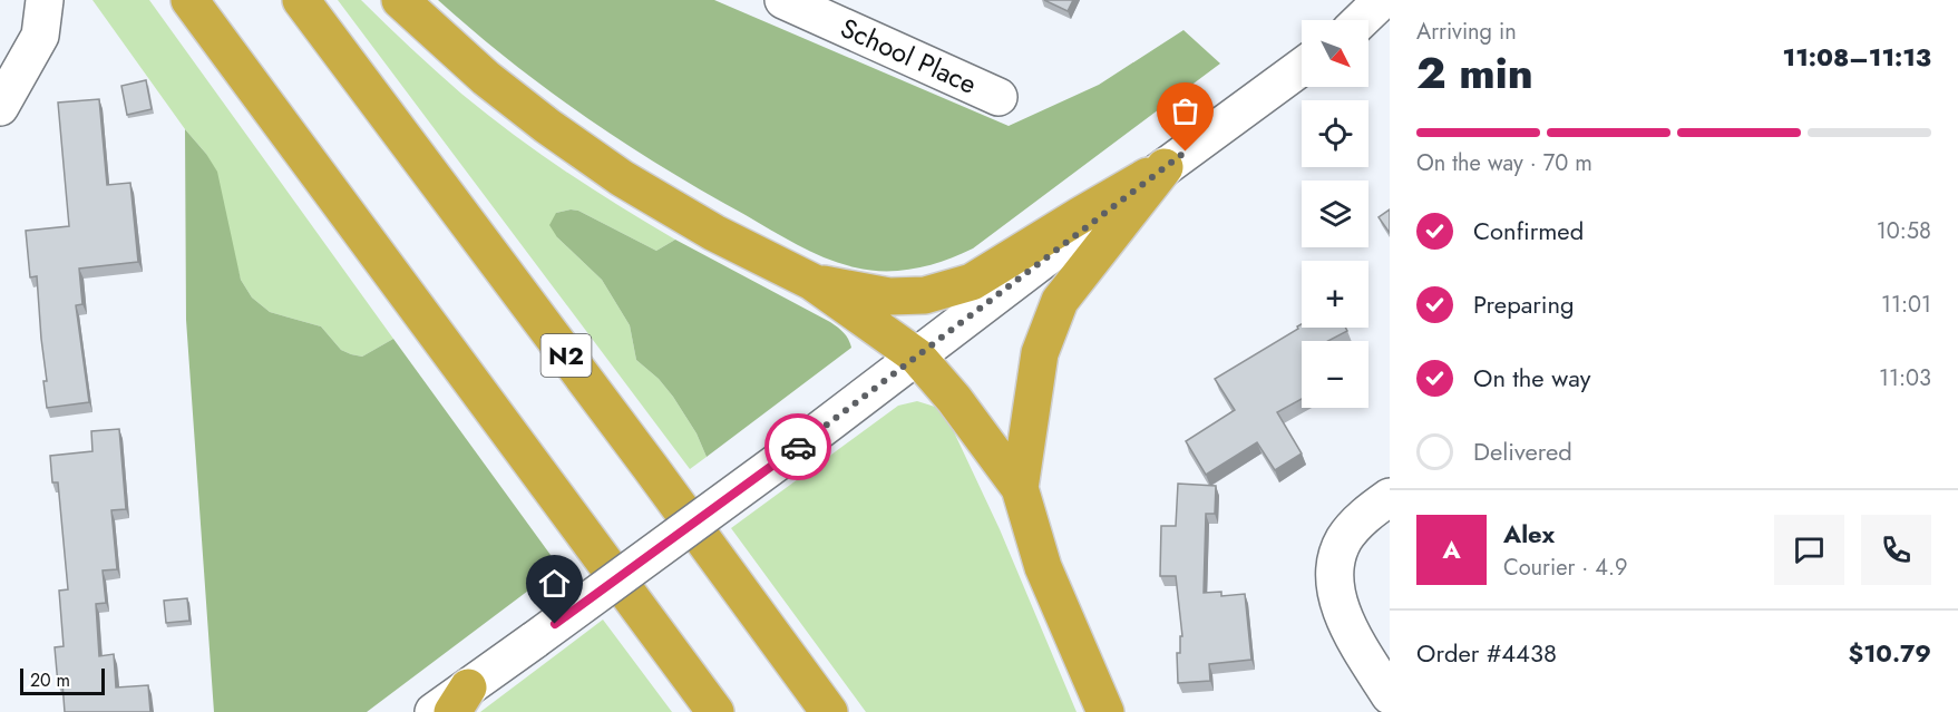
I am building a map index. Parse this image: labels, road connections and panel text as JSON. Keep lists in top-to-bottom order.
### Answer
{
  "streets": {
    "highway": ["N2"],
    "street": ["School Place"]
  },
  "scale_bar": "20 m",
  "north": "bottom right",
  "page": {
    "heading": ["2 min", "Arriving in", "11:08–11:13"],
    "panel": [
      "Alex",
      "Courier · 4.9",
      "Order #4438",
      "$10.79"
    ],
    "map_buttons": ["+", "−"],
    "bar": "On the way · 70 m",
    "list": [
      ["Confirmed", "10:58"],
      ["Preparing", "11:01"],
      ["On the way", "11:03"],
      "Delivered"
    ],
    "round": "A",
    "scale": "20 m"
  }
}
